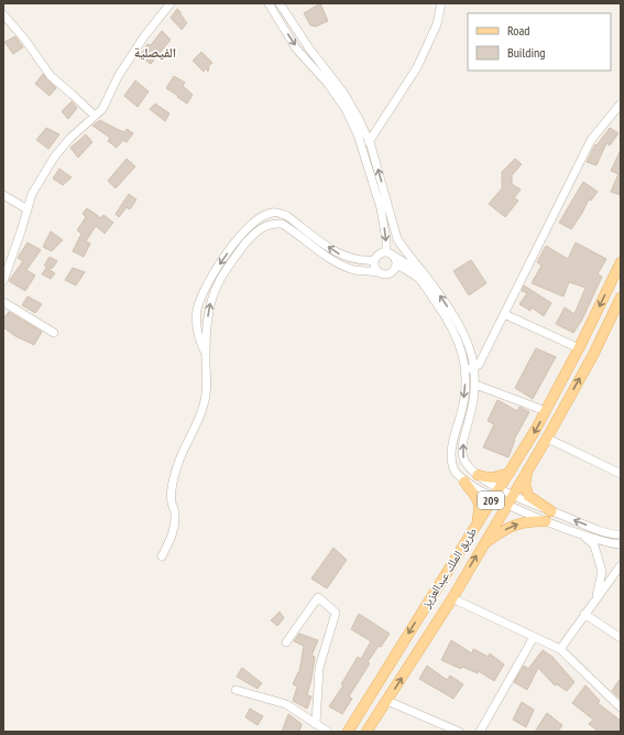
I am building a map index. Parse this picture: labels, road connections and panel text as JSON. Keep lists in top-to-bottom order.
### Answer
{
  "streets": {
    "main road": ["209", "طريق الملك عبدالعزيز"]
  },
  "districts": ["الفيصلية"],
  "legend": ["Road", "Building"]
}
